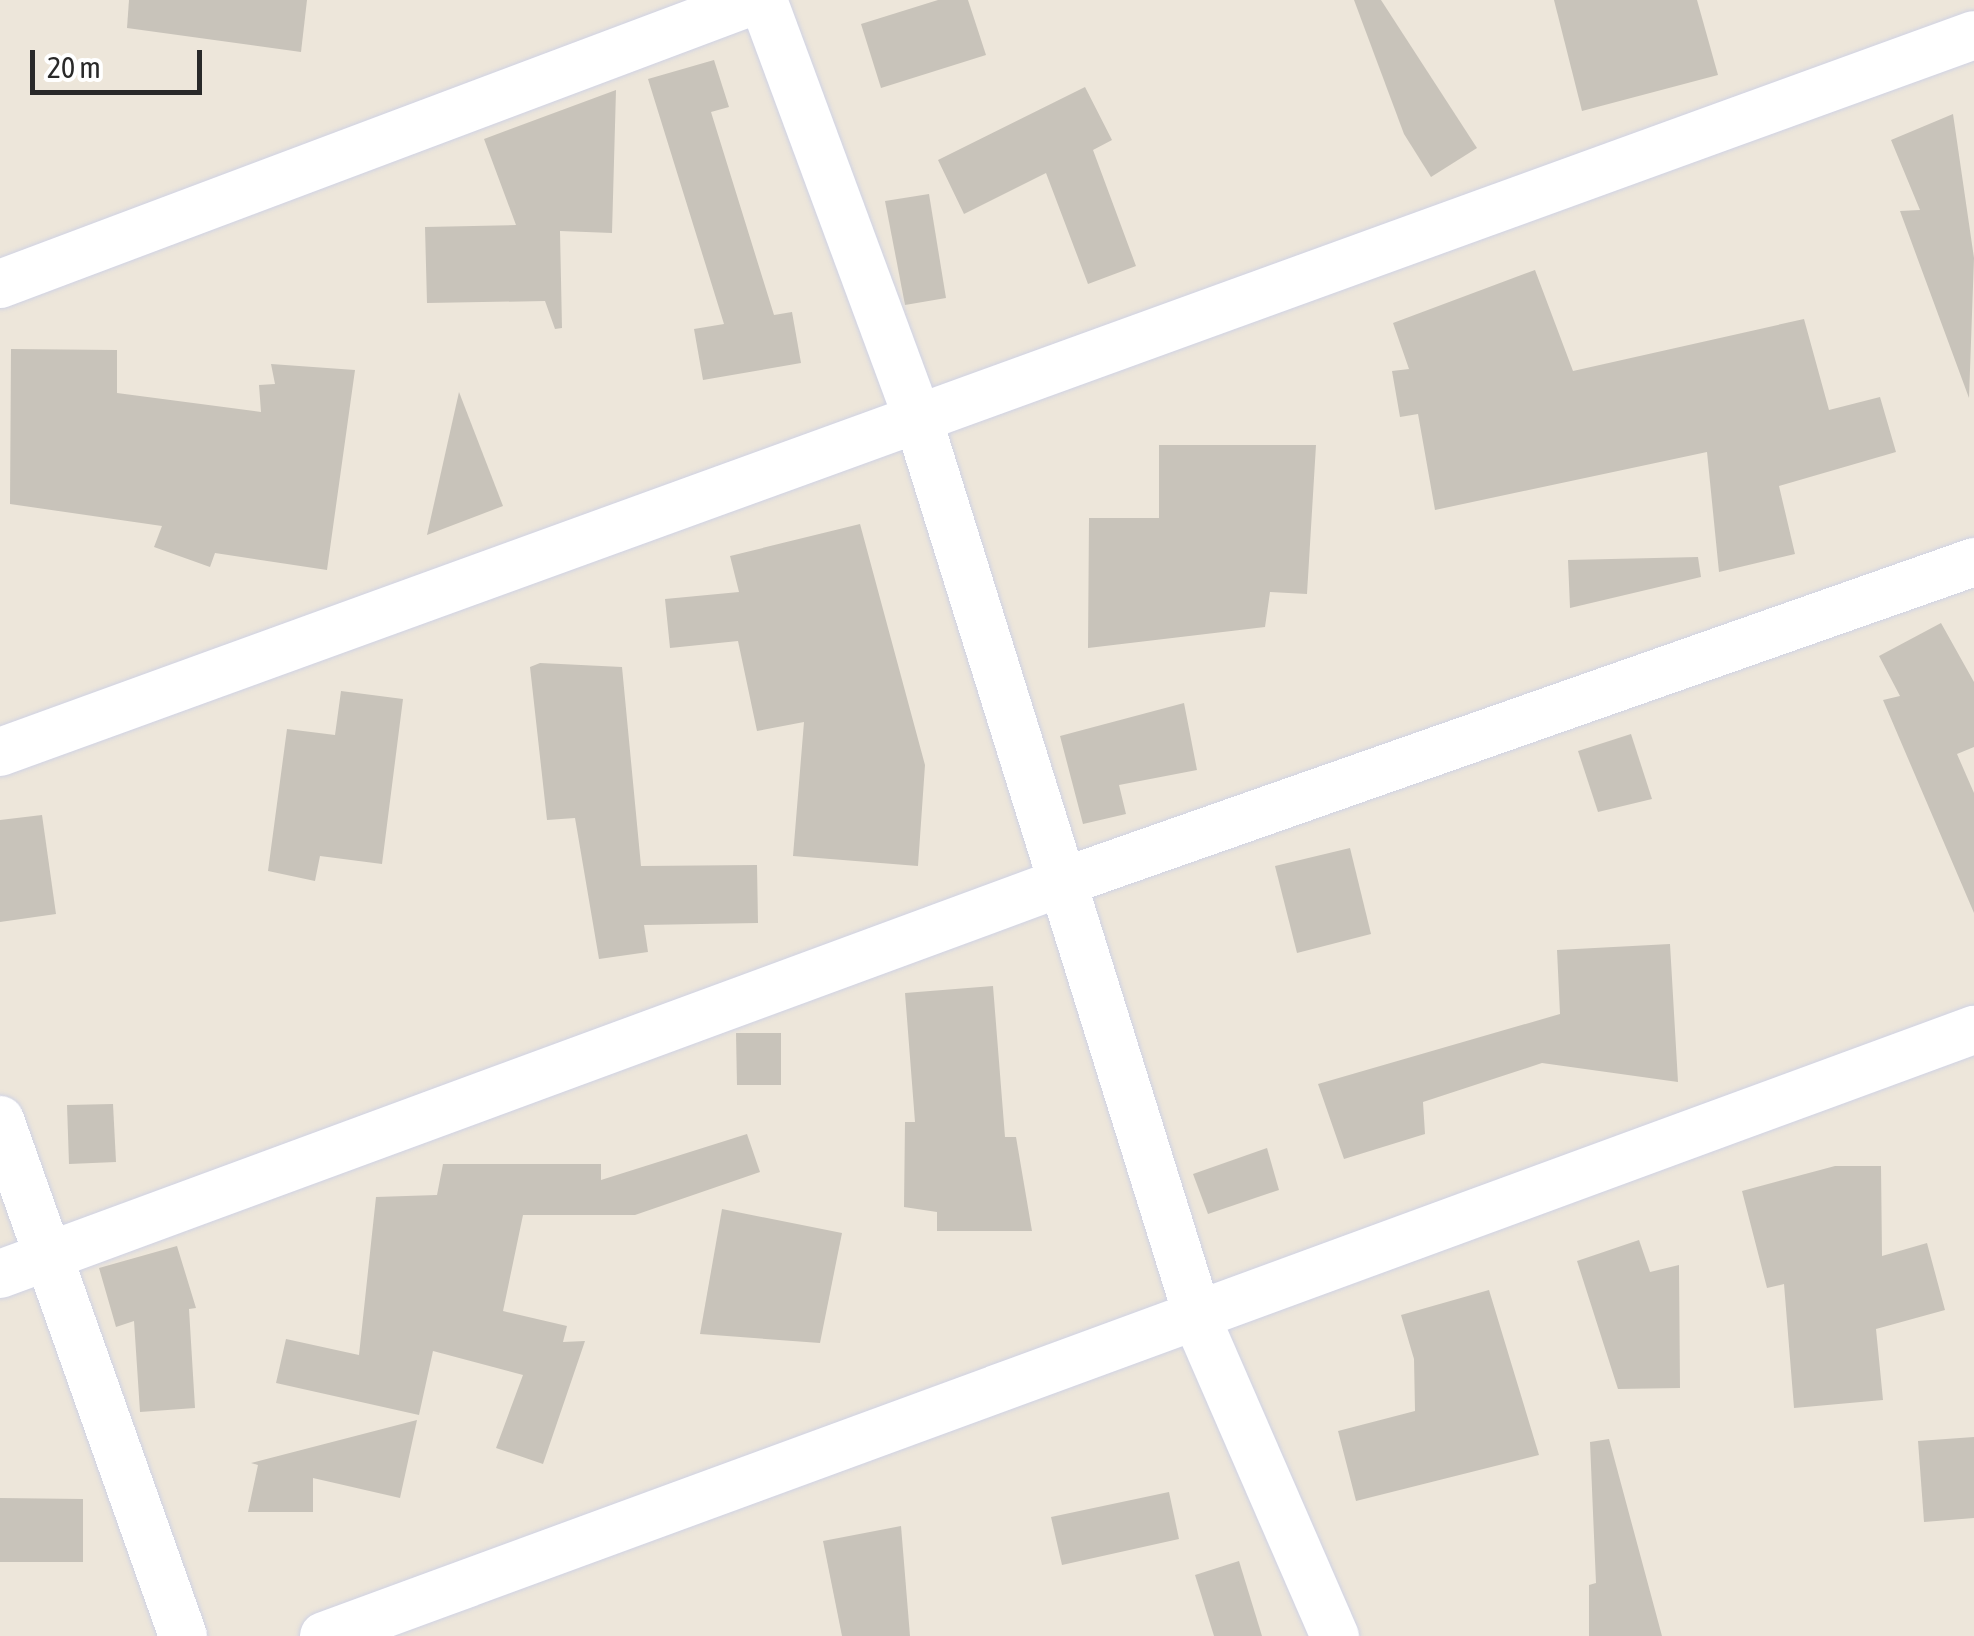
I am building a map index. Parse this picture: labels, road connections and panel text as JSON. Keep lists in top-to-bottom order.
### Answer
{
  "scale_bar": "20 m"
}
